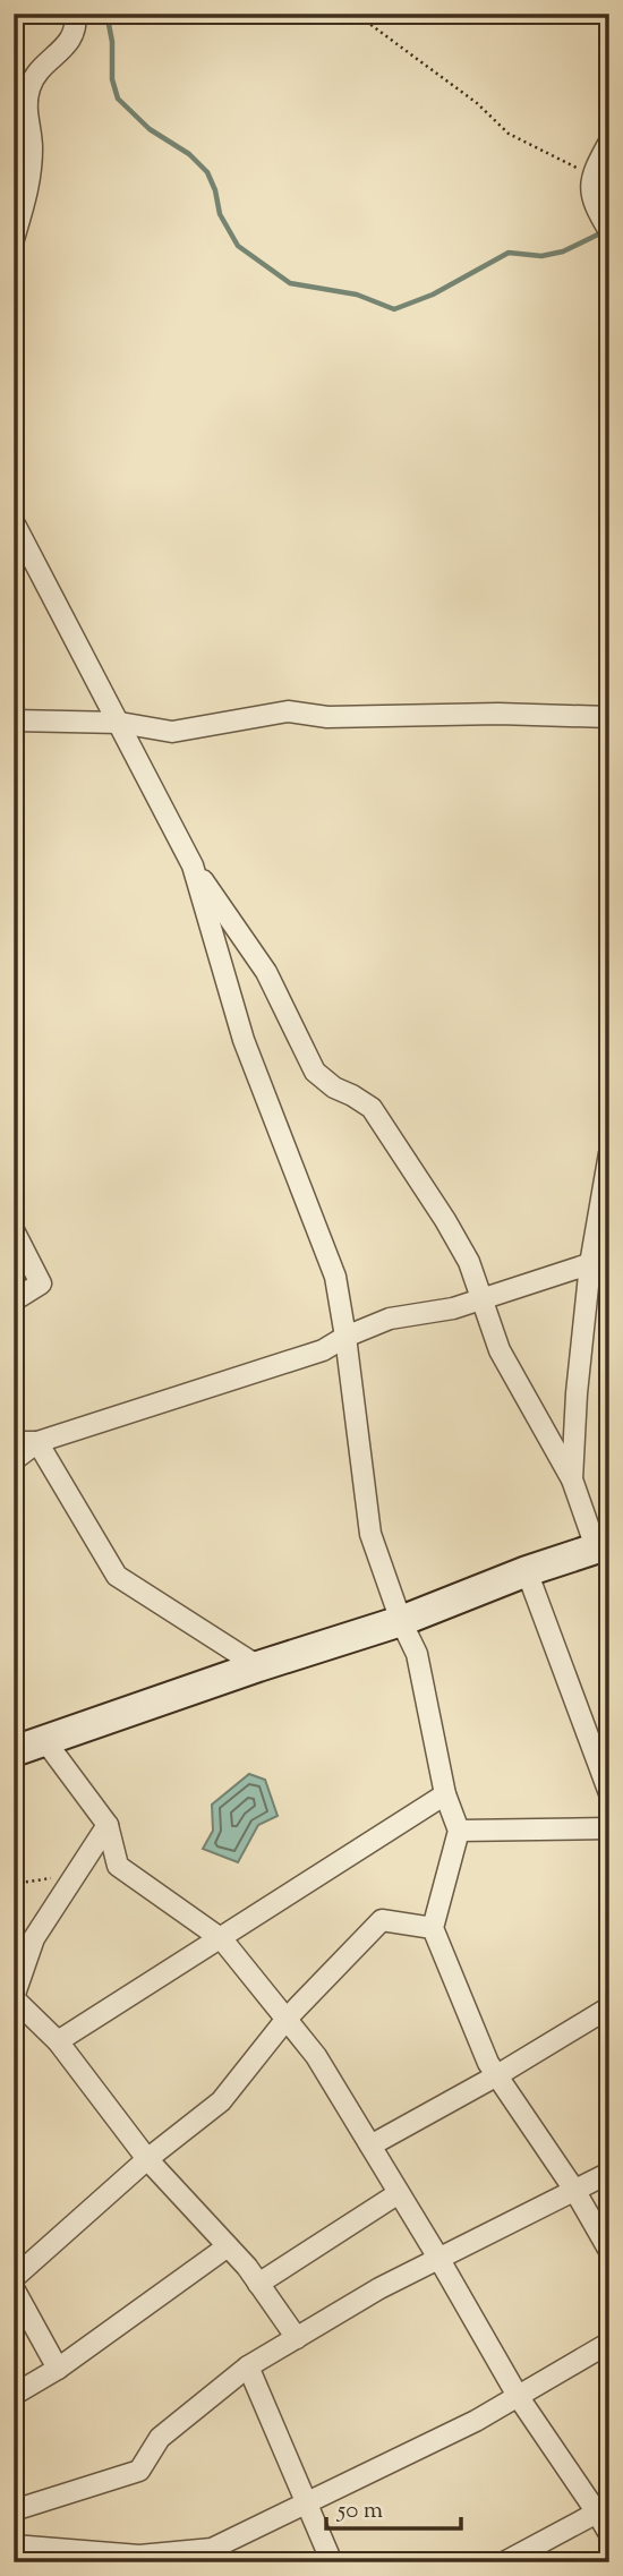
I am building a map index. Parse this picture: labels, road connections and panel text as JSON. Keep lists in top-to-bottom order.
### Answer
{
  "scale_bar": "50 m"
}
